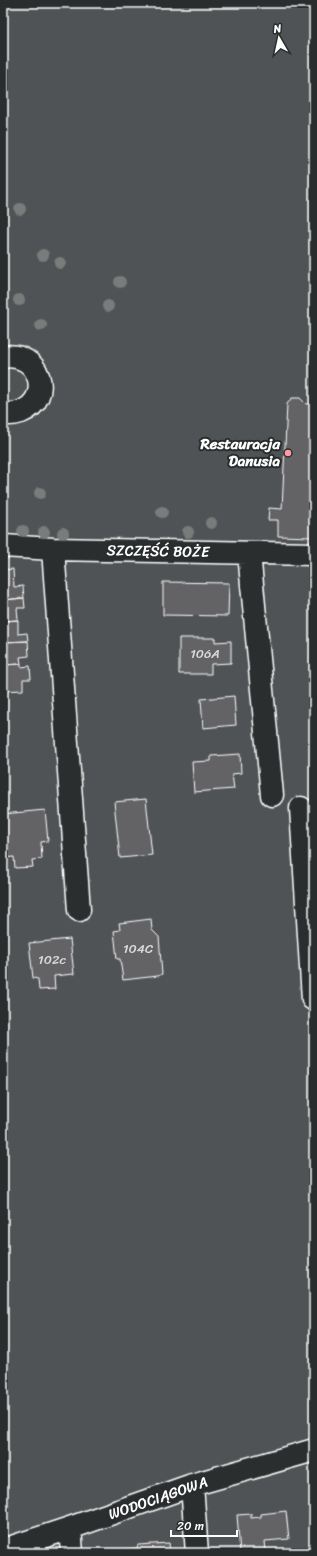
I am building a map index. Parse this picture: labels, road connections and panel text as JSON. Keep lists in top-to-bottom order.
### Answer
{
  "streets": {
    "street": ["SZCZĘŚĆ BOŻE", "WODOCIĄGOWA"]
  },
  "places": ["Restauracja Danusia"],
  "house_numbers": ["106A", "104C", "102c"],
  "scale_bar": "20 m",
  "north": "top"
}
